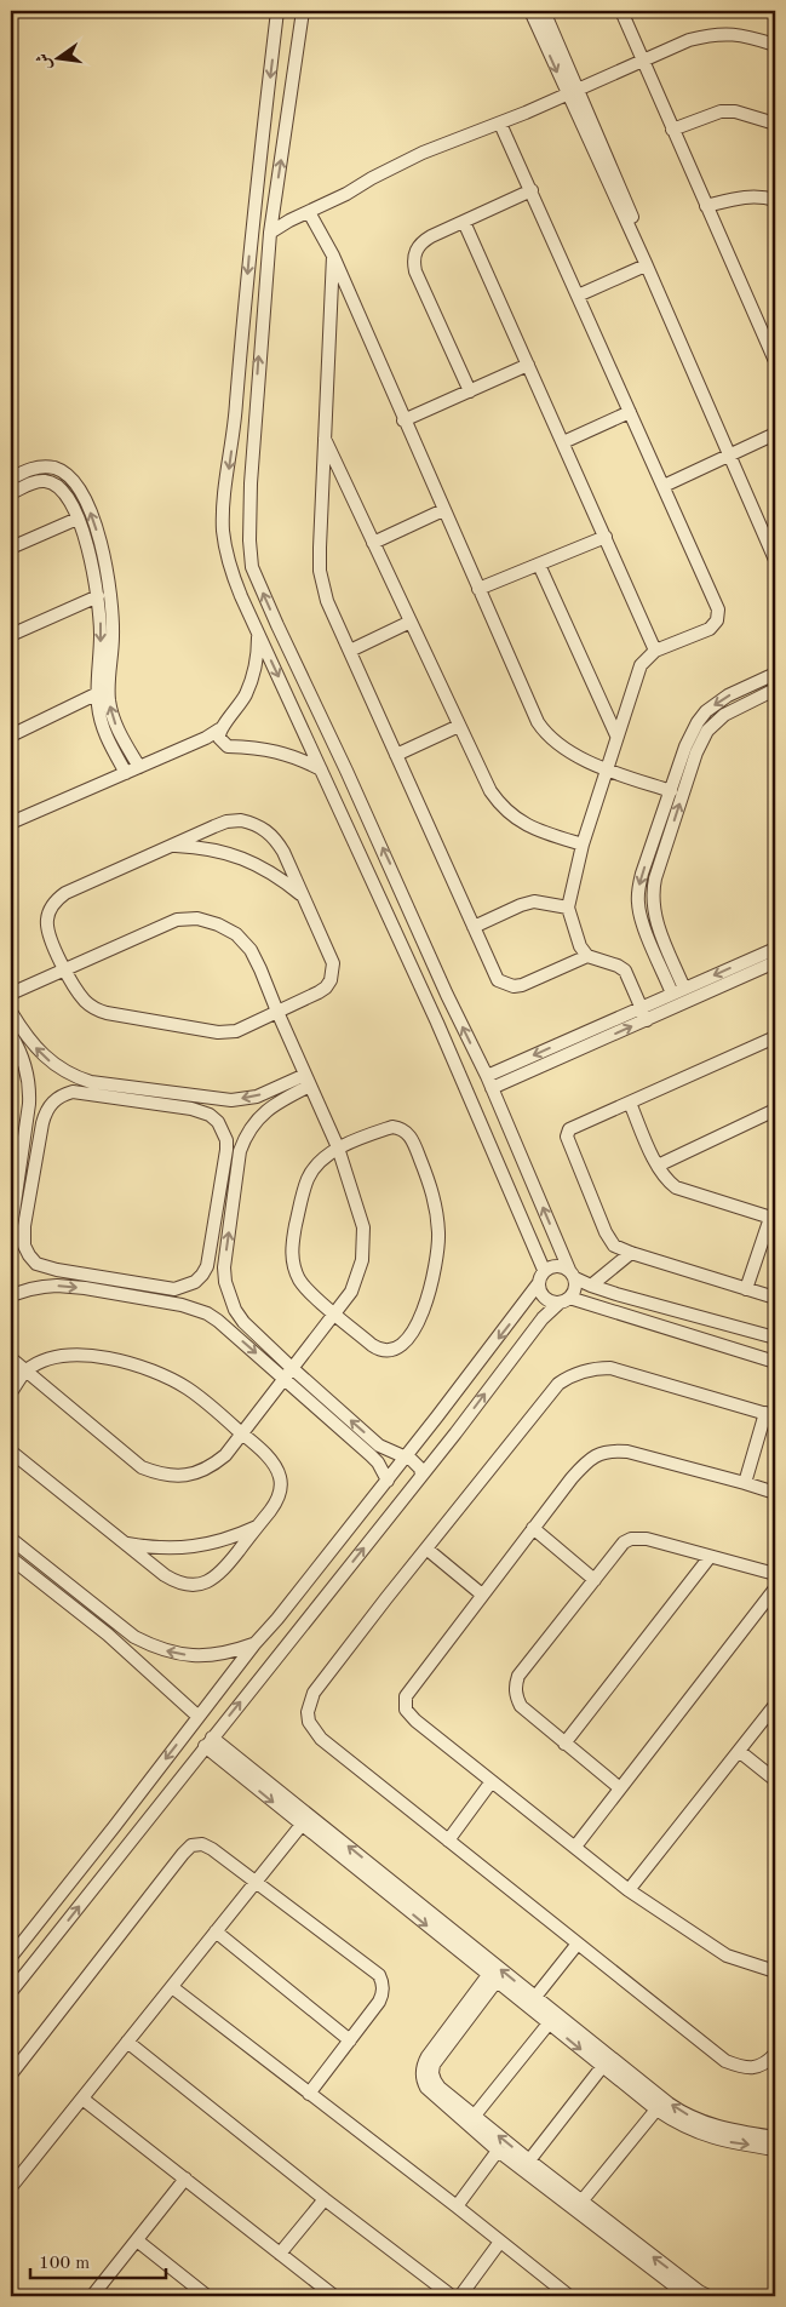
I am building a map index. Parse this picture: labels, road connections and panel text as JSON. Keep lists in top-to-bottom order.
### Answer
{
  "scale_bar": "100 m",
  "north": "left"
}
